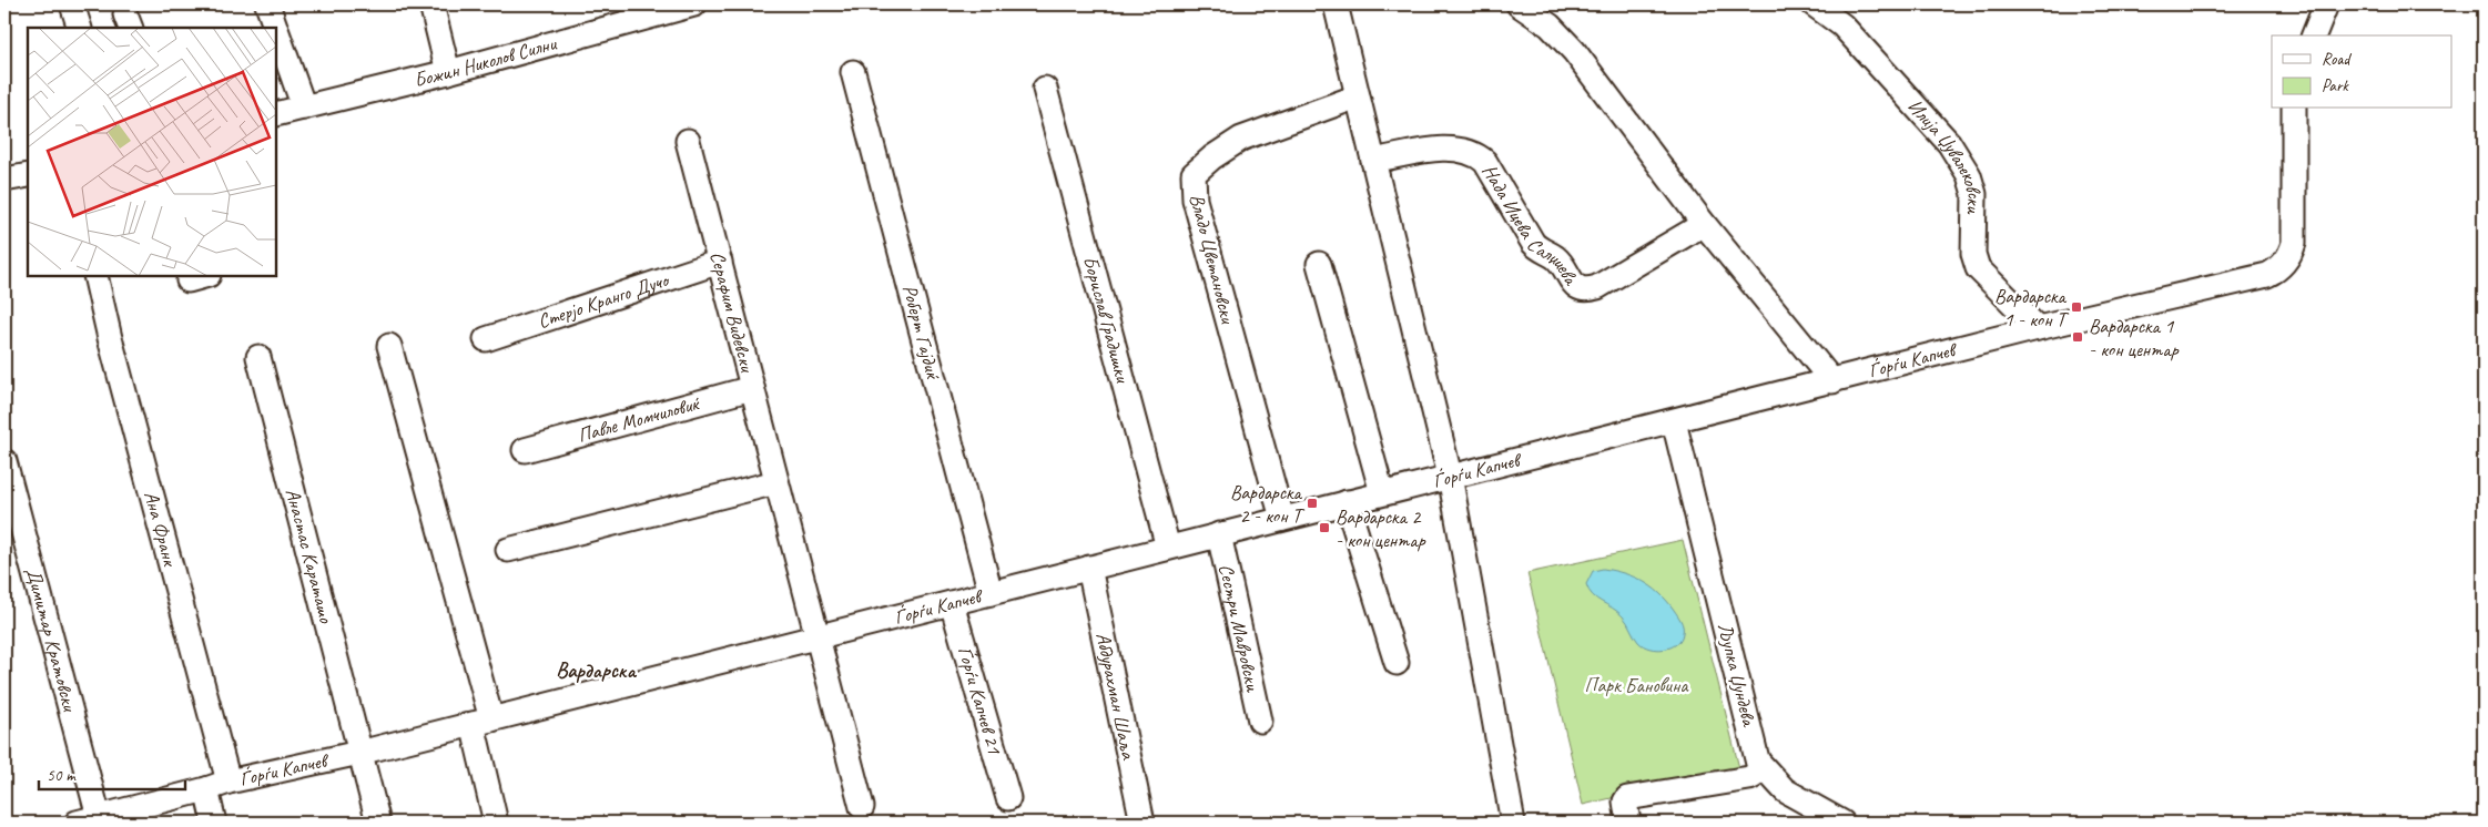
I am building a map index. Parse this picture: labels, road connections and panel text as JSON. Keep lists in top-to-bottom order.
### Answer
{
  "streets": {
    "street": [
      "Божин Николов Силни",
      "Илија Џувалековски",
      "Нада Ицева Салџиева",
      "Владо Цветановски",
      "Стерјо Кранго Дучо",
      "Серафим Видевски",
      "Борислав Градишки",
      "Роберт Гајдиќ",
      "Ѓорѓи Капчев",
      "Павле Момчиловиќ",
      "Ана Франк",
      "Анастас Караташо",
      "Сестри Мавровски",
      "Димитар Кратовски",
      "Љупка Џундева",
      "Абдурахман Шаља",
      "Ѓорѓи Капчев 21"
    ]
  },
  "crossings": [
    ["Илија Џувалековски", "Ѓорѓи Капчев"],
    ["Владо Цветановски", "Ѓорѓи Капчев"],
    ["Стерјо Кранго Дучо", "Серафим Видевски"],
    ["Серафим Видевски", "Ѓорѓи Капчев"],
    ["Серафим Видевски", "Павле Момчиловиќ"],
    ["Борислав Градишки", "Ѓорѓи Капчев"],
    ["Роберт Гајдиќ", "Ѓорѓи Капчев"],
    ["Ѓорѓи Капчев", "Ана Франк"],
    ["Ѓорѓи Капчев", "Анастас Караташо"],
    ["Ѓорѓи Капчев", "Сестри Мавровски"],
    ["Ѓорѓи Капчев", "Димитар Кратовски"],
    ["Ѓорѓи Капчев", "Љупка Џундева"],
    ["Ѓорѓи Капчев", "Абдурахман Шаља"],
    ["Ѓорѓи Капчев", "Ѓорѓи Капчев 21"]
  ],
  "districts": ["Вардарска"],
  "parks": ["Парк Бановина"],
  "places": {
    "transit": [
      "Вардарска 1 - кон Т",
      "Вардарска 1 - кон центар",
      "Вардарска 2 - кон Т",
      "Вардарска 2 - кон центар"
    ]
  },
  "legend": ["Road", "Park"],
  "scale_bar": "50 m"
}
